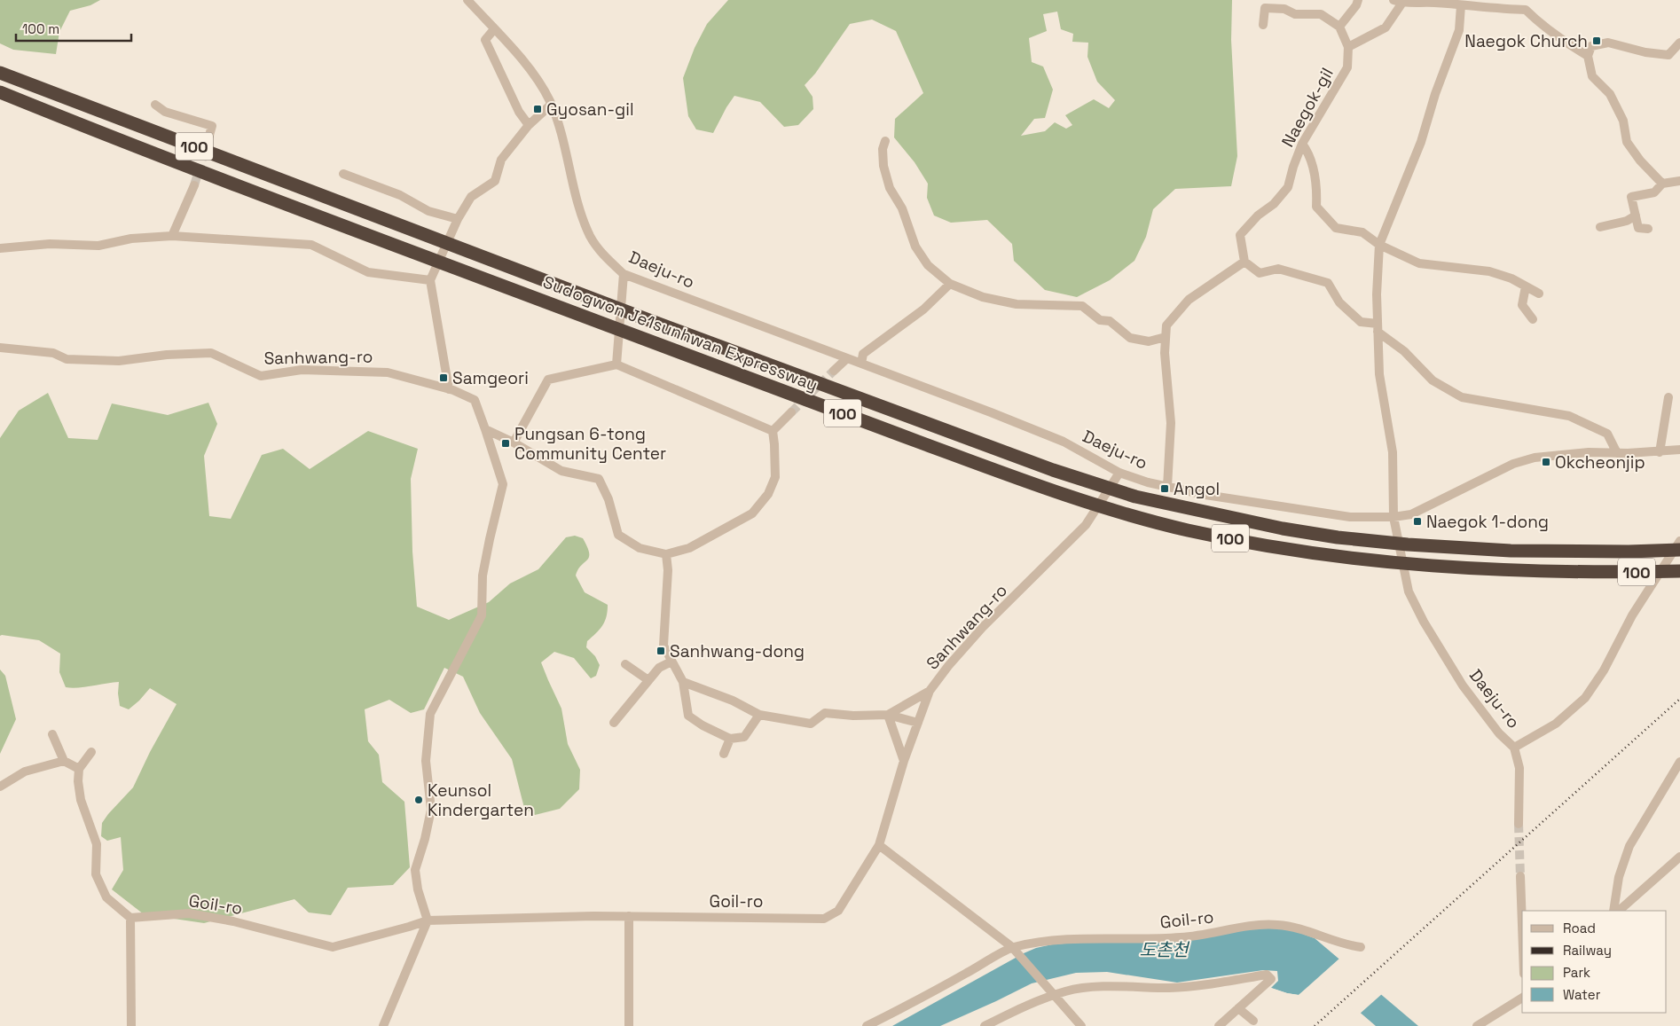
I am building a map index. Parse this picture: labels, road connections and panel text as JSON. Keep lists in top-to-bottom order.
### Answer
{
  "streets": {
    "highway": ["100", "Sudogwon Je1sunhwan Expressway"],
    "street": [
      "Naegok-gil",
      "Daeju-ro",
      "Sanhwang-ro",
      "Goil-ro"
    ]
  },
  "crossings": [
    ["Daeju-ro", "Sanhwang-ro"],
    ["Sanhwang-ro", "Goil-ro"]
  ],
  "water": ["도촌천"],
  "places": {
    "transit": [
      "Naegok Church",
      "Gyosan-gil",
      "Samgeori",
      "Pungsan 6-tong Community Center",
      "Okcheonjip",
      "Angol",
      "Naegok 1-dong",
      "Sanhwang-dong"
    ],
    "other": ["Keunsol Kindergarten"]
  },
  "legend": [
    "Road",
    "Railway",
    "Park",
    "Water"
  ],
  "scale_bar": "100 m"
}
